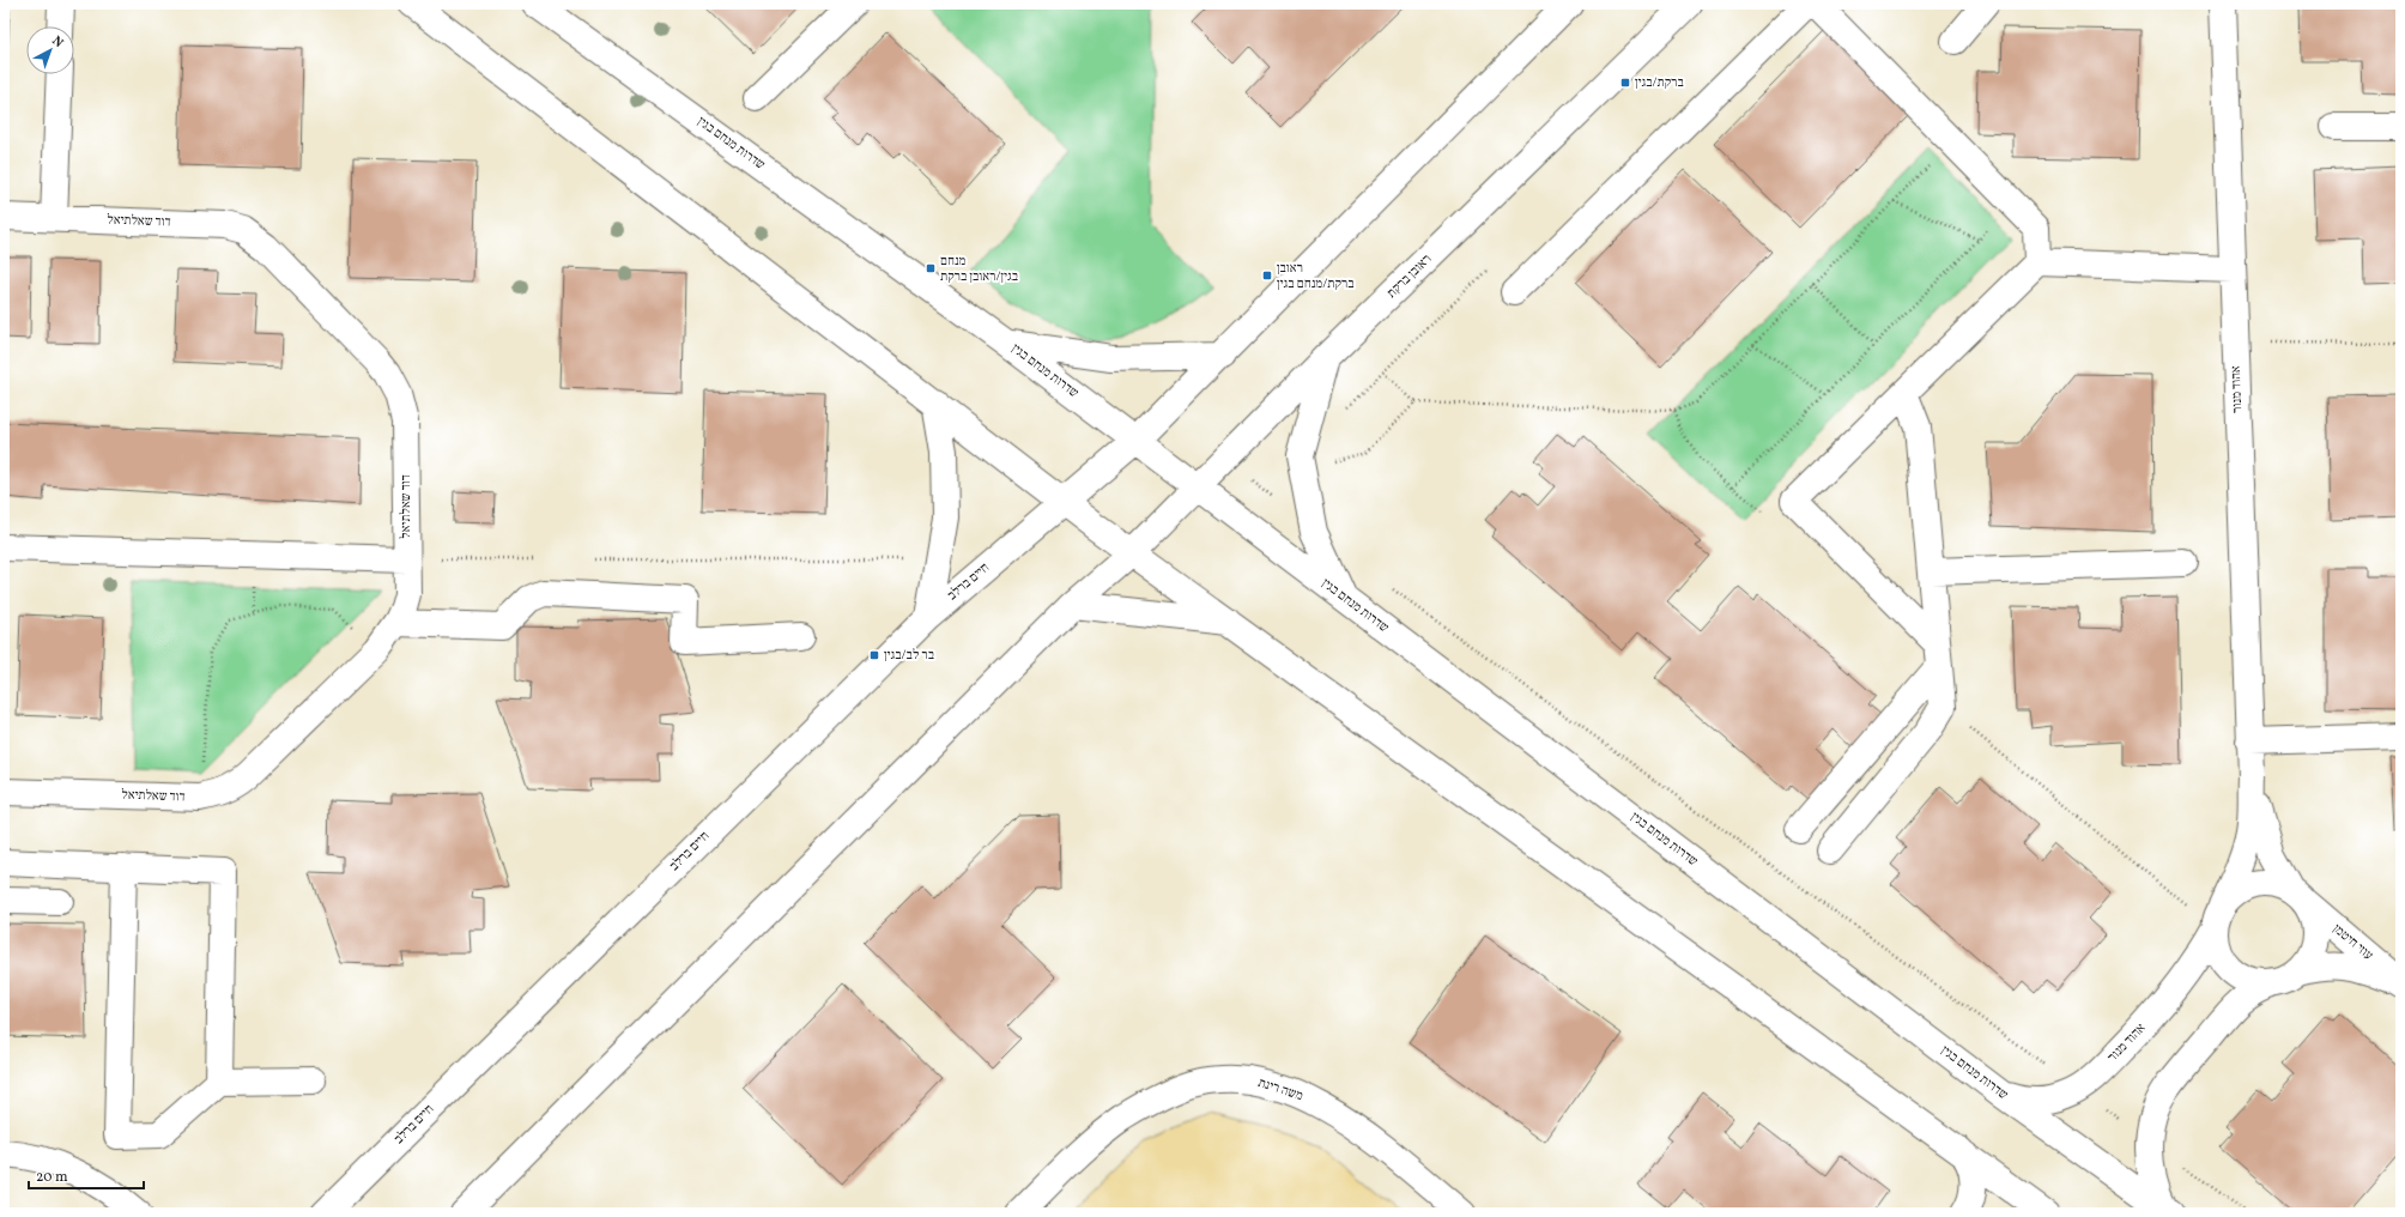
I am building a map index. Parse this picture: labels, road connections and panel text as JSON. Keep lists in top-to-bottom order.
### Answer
{
  "streets": {
    "street": [
      "שדרות מנחם בגין",
      "דוד שאלתיאל",
      "ראובן ברקת",
      "אהוד מנור",
      "חיים ברלב",
      "עוזי חיטמן",
      "משה רינת"
    ]
  },
  "crossings": [
    ["שדרות מנחם בגין", "ראובן ברקת"],
    ["שדרות מנחם בגין", "אהוד מנור"],
    ["אהוד מנור", "עוזי חיטמן"]
  ],
  "places": {
    "transit": [
      "ברקת/בגין",
      "מנחם בגין/ראובן ברקת",
      "ראובן ברקת/מנחם בגין",
      "בר לב/בגין"
    ]
  },
  "scale_bar": "20 m",
  "north": "top right"
}
